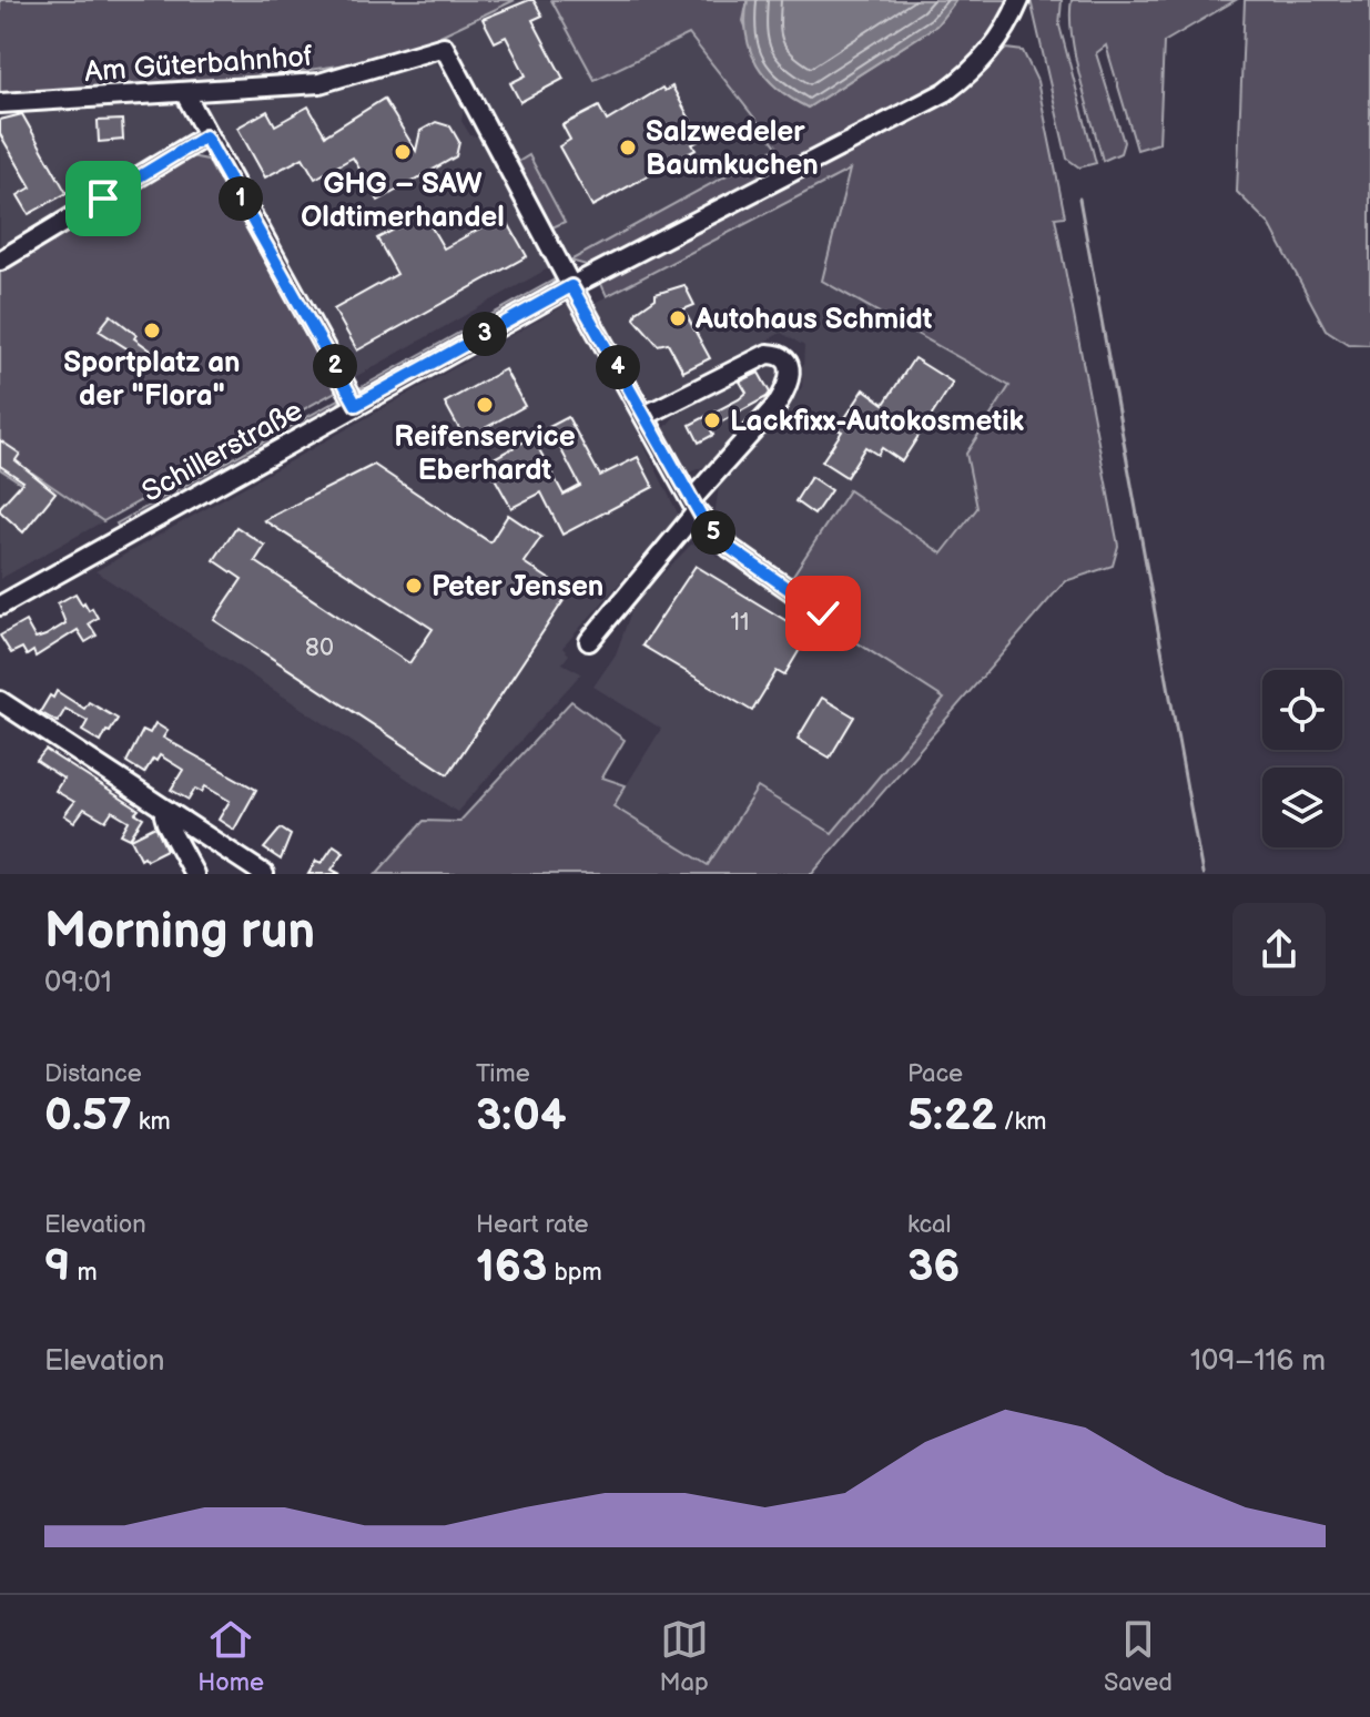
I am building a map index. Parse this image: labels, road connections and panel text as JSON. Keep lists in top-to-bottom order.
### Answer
{
  "streets": {
    "street": ["Am Güterbahnhof", "Schillerstraße"]
  },
  "crossings": [
    ["Am Güterbahnhof", "Schillerstraße"]
  ],
  "places": [
    "Salzwedeler Baumkuchen",
    "GHG – SAW Oldtimerhandel",
    "Autohaus Schmidt",
    "Sportplatz an der \"Flora\"",
    "Reifenservice Eberhardt",
    "Lackfixx-Autokosmetik",
    "Peter Jensen"
  ],
  "house_numbers": ["11", "80"],
  "page": {
    "pins": [
      "1",
      "3",
      "2",
      "4",
      "5"
    ],
    "heading": ["Morning run", "09:01"],
    "stats": [
      ["Distance", "0.57 km"],
      ["Time", "3:04"],
      ["Pace", "5:22 /km"],
      ["Elevation", "9 m"],
      ["Heart rate", "163 bpm"],
      ["kcal", "36"]
    ],
    "chart": ["Elevation", "109–116 m"],
    "tabs": ["Home", "Map", "Saved"]
  }
}
